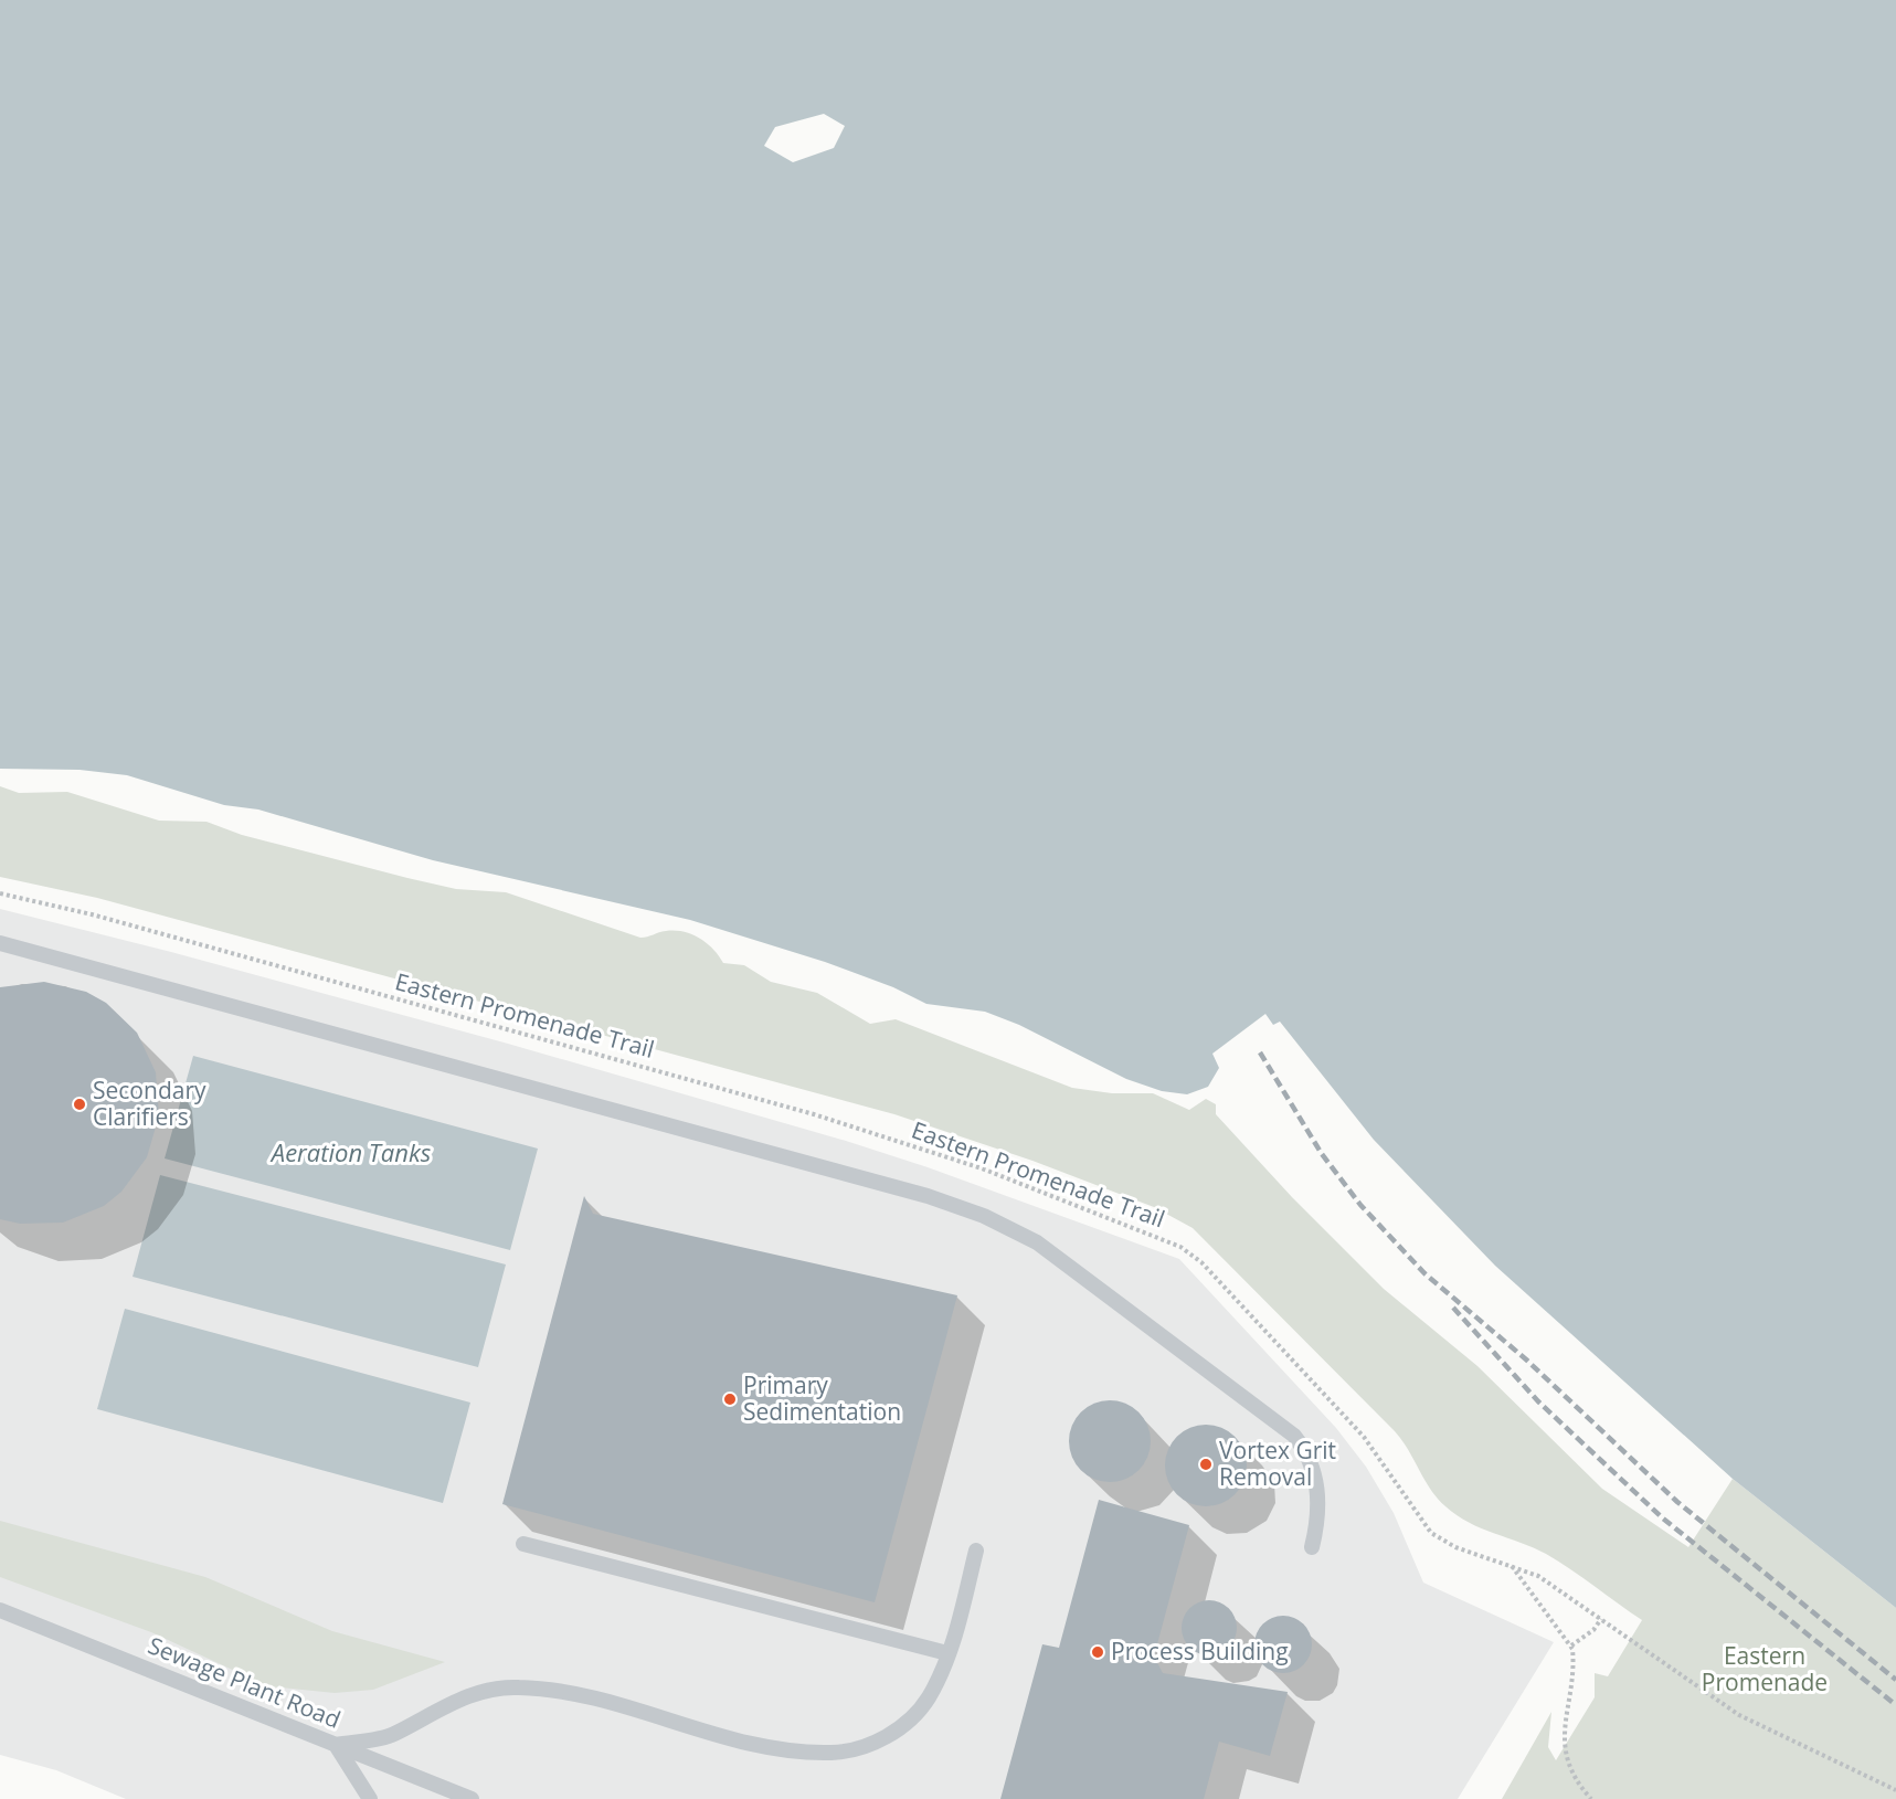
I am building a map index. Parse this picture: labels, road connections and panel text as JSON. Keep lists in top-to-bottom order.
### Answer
{
  "streets": {
    "lane": ["Sewage Plant Road"],
    "path": ["Eastern Promenade Trail"]
  },
  "water": ["Aeration Tanks"],
  "parks": ["Eastern Promenade"],
  "places": [
    "Secondary Clarifiers",
    "Primary Sedimentation",
    "Vortex Grit Removal",
    "Process Building"
  ]
}
